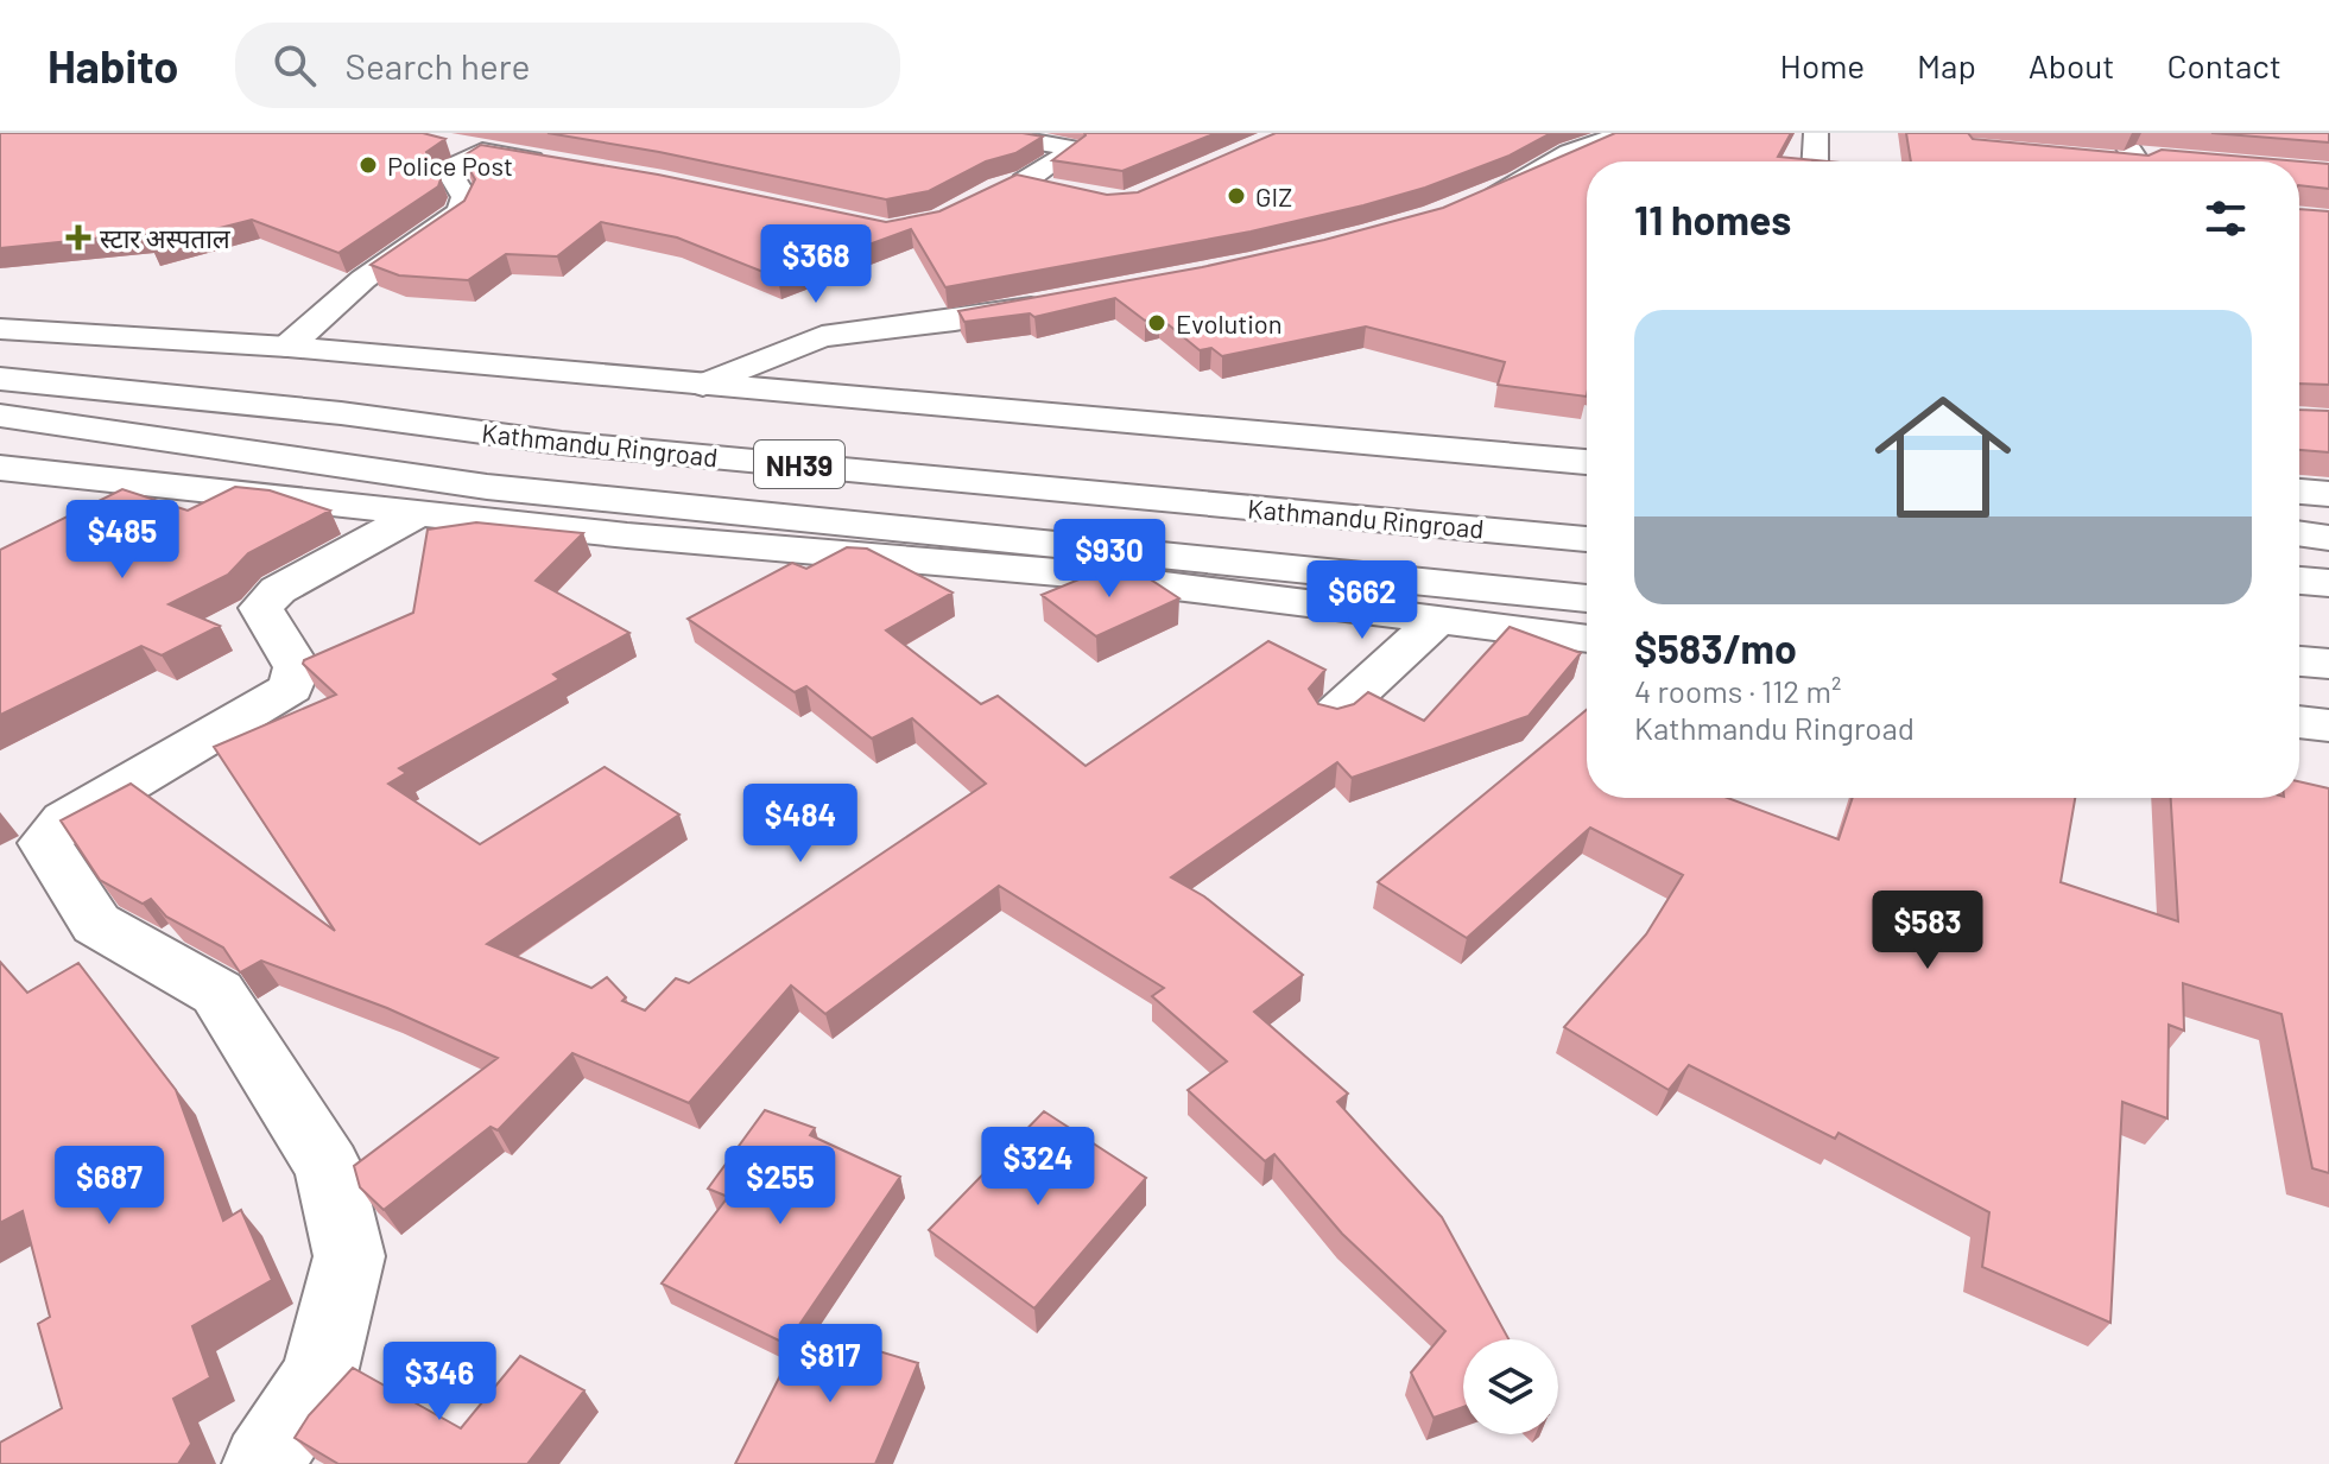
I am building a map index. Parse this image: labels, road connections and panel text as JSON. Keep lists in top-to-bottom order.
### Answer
{
  "streets": {
    "main road": ["Kathmandu Ringroad", "NH39"]
  },
  "places": {
    "other": ["Police Post", "GIZ", "Evolution"],
    "health": ["स्टार अस्पताल"]
  },
  "page": {
    "header": "Habito",
    "search": "Search here",
    "nav": [
      "Home",
      "Map",
      "About",
      "Contact"
    ],
    "heading": "11 homes",
    "price": [
      "$368",
      "$485",
      "$930",
      "$662",
      "$484",
      "$583",
      "$324",
      "$687",
      "$255",
      "$817",
      "$346"
    ],
    "list": [
      {
        "name": "$583/mo",
        "note": "4 rooms · 112 m² · Kathmandu Ringroad"
      }
    ]
  }
}
